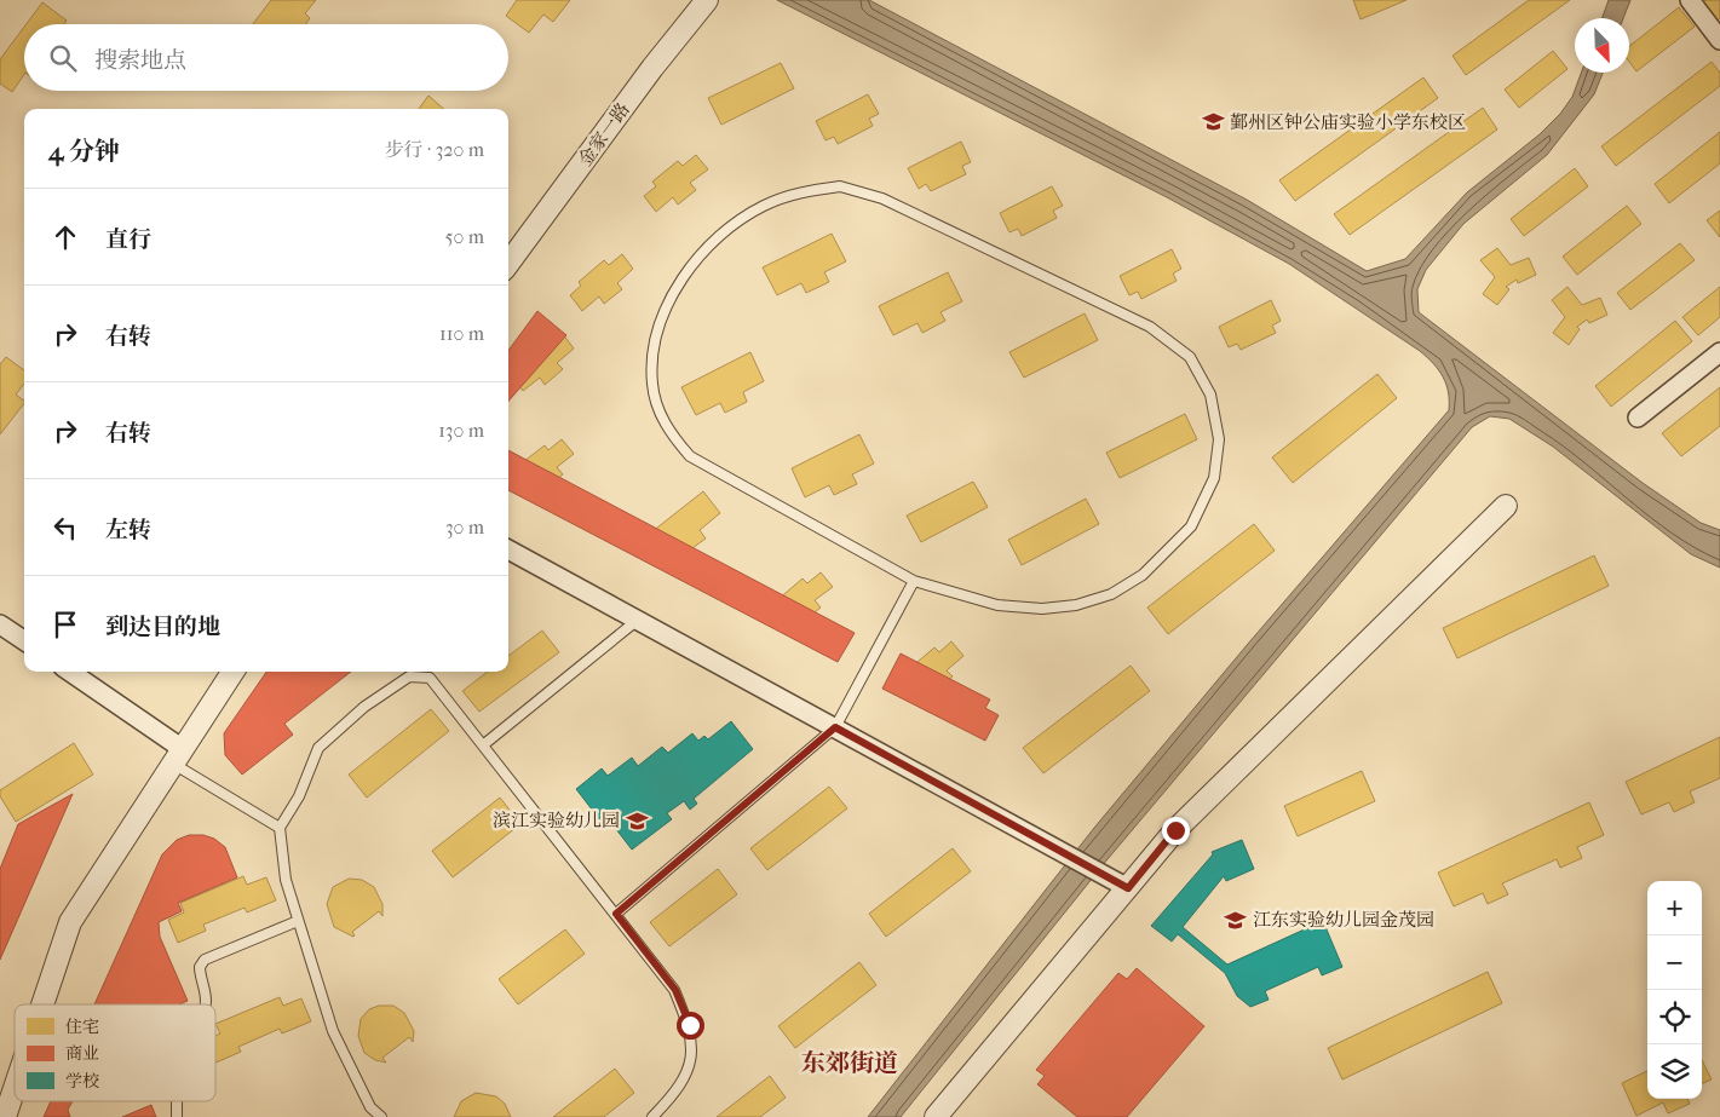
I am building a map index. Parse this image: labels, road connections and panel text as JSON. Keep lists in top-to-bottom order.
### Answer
{
  "streets": {
    "street": ["金家一路"]
  },
  "districts": ["东郊街道"],
  "places": {
    "school or university": ["鄞州区钟公庙实验小学东校区", "滨江实验幼儿园", "江东实验幼儿园金茂园"]
  },
  "legend": ["住宅", "商业", "学校"],
  "north": "bottom right",
  "page": {
    "search": "搜索地点",
    "heading": ["4 分钟", "步行 · 320 m"],
    "list": [
      ["直行", "50 m"],
      ["右转", "110 m"],
      ["右转", "130 m"],
      ["左转", "30 m"],
      "到达目的地"
    ],
    "map_buttons": ["+", "−"]
  }
}
